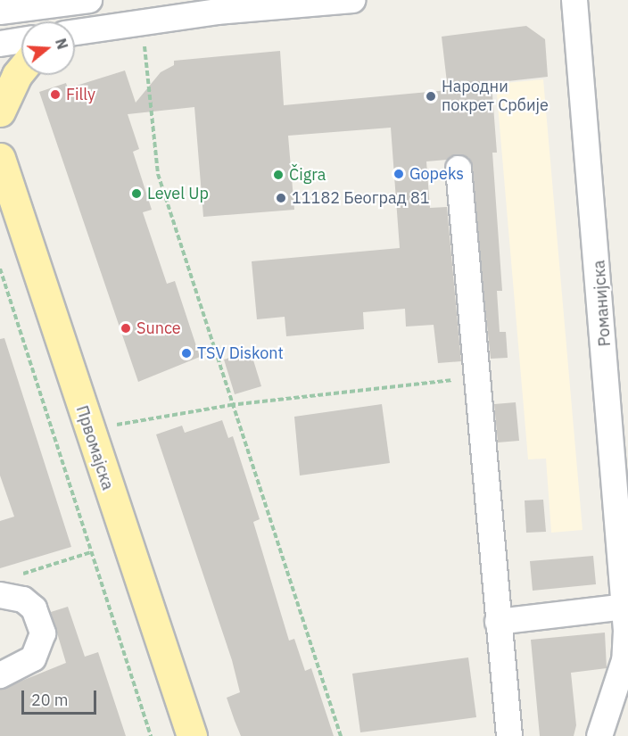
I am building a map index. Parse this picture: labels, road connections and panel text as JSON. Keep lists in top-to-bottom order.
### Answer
{
  "streets": {
    "main road": ["Првомајска"],
    "street": ["Романијска"]
  },
  "places": [
    "Filly",
    "Народни покрет Србије",
    "Gopeks",
    "Čigra",
    "Level Up",
    "11182 Београд 81",
    "Sunce",
    "TSV Diskont"
  ],
  "scale_bar": "20 m",
  "north": "right"
}
